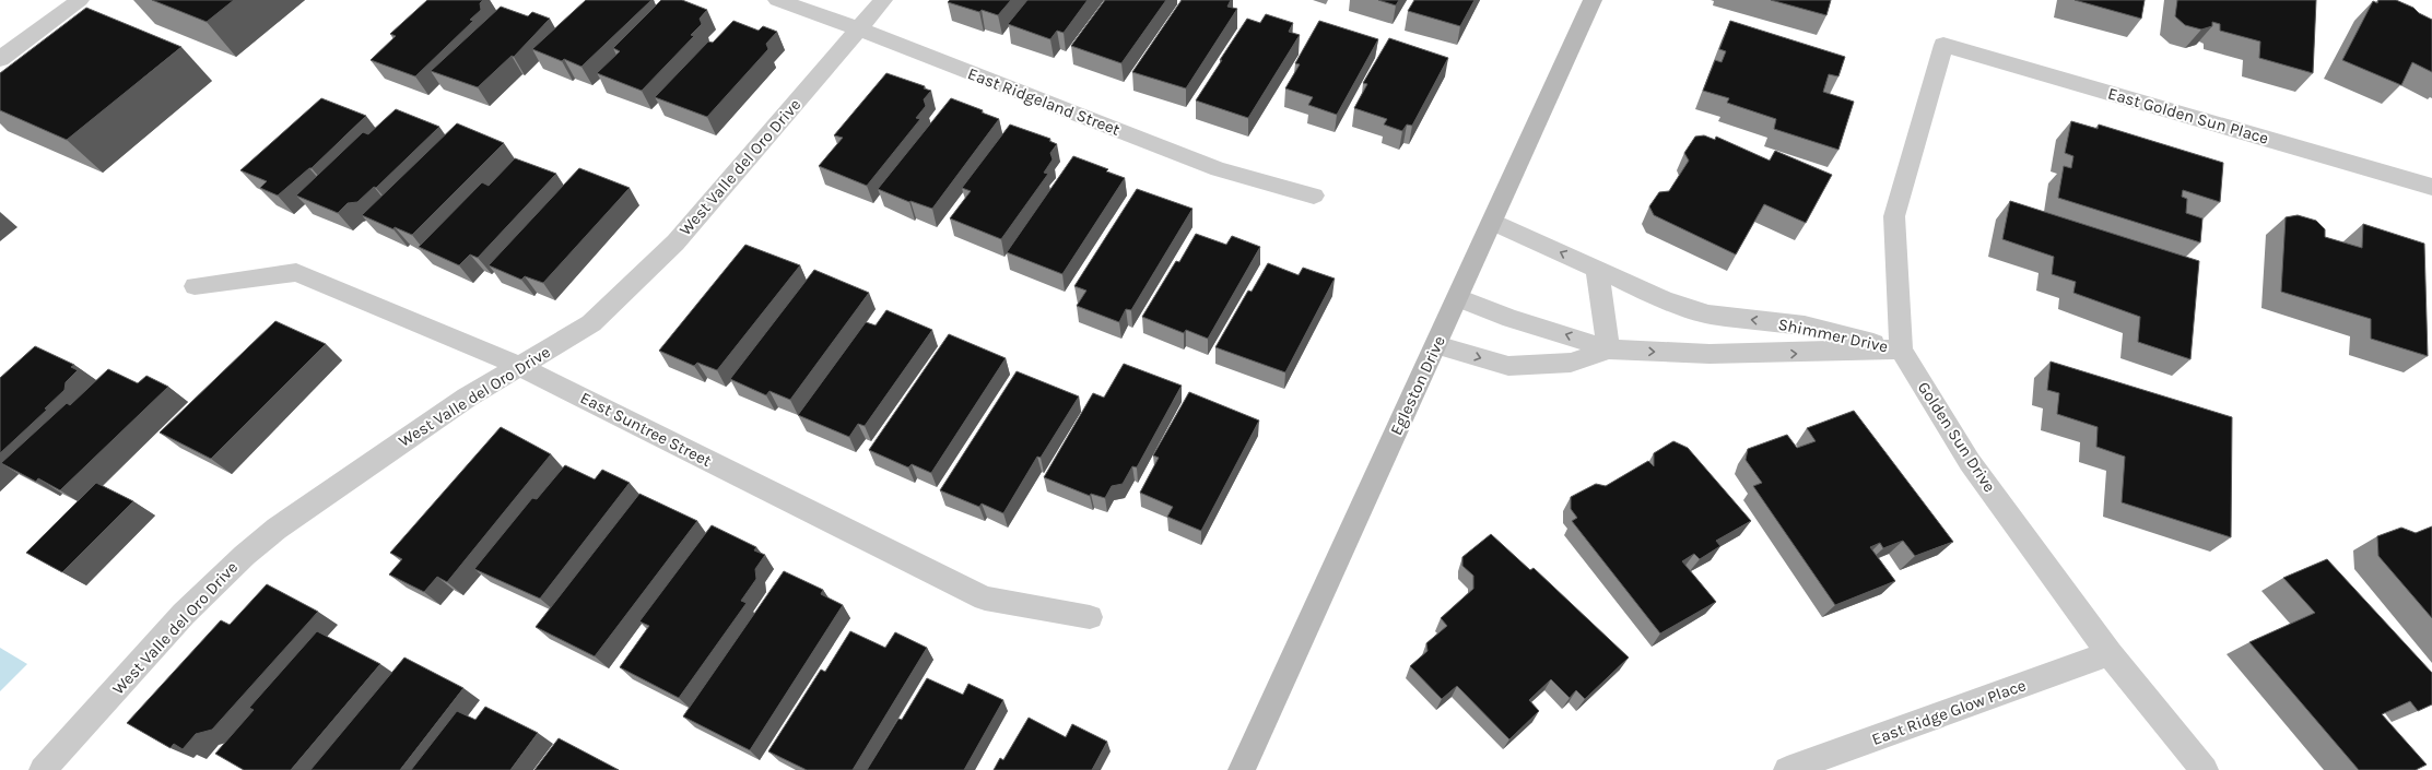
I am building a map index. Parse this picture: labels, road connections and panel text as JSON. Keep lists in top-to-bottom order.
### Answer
{
  "streets": {
    "street": [
      "East Ridgeland Street",
      "East Golden Sun Place",
      "West Valle del Oro Drive",
      "Shimmer Drive",
      "Egleston Drive",
      "East Suntree Street",
      "Golden Sun Drive",
      "East Ridge Glow Place"
    ]
  },
  "crossings": [
    ["East Ridgeland Street", "West Valle del Oro Drive"],
    ["East Golden Sun Place", "Golden Sun Drive"],
    ["West Valle del Oro Drive", "East Suntree Street"],
    ["Shimmer Drive", "Egleston Drive"],
    ["Shimmer Drive", "Golden Sun Drive"],
    ["Golden Sun Drive", "East Ridge Glow Place"]
  ]
}
